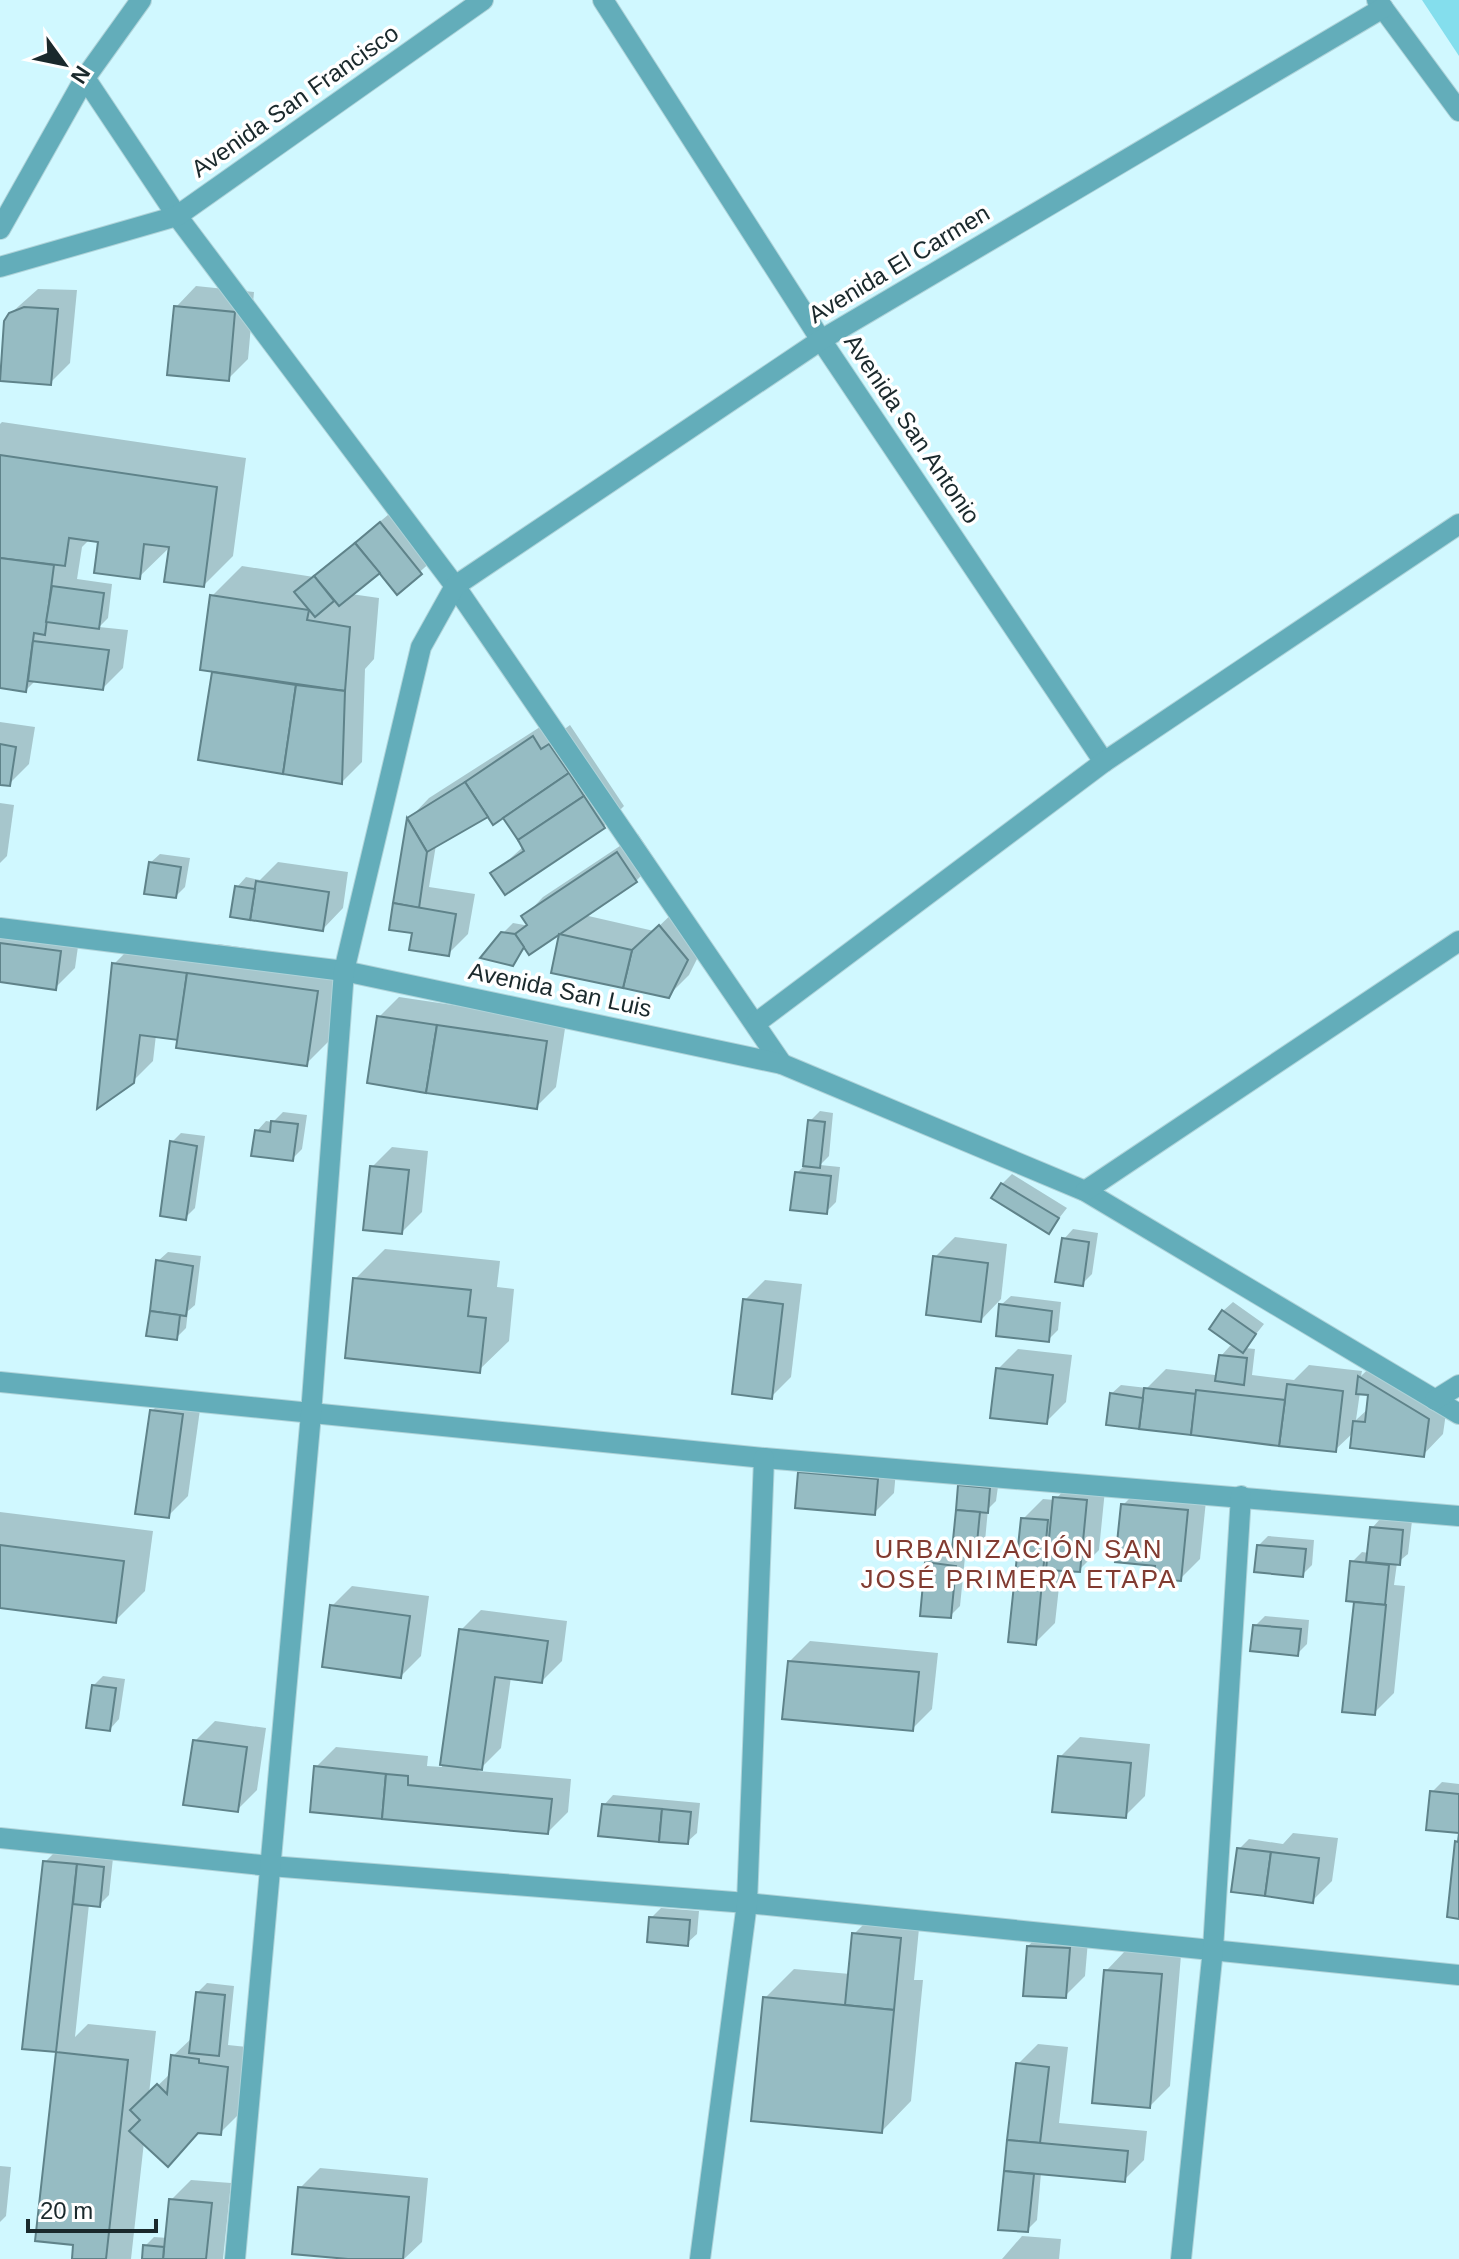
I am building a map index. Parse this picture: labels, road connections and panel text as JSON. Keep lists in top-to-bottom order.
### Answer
{
  "streets": {
    "street": [
      "Avenida San Francisco",
      "Avenida El Carmen",
      "Avenida San Antonio",
      "Avenida San Luis"
    ]
  },
  "crossings": [
    ["Avenida El Carmen", "Avenida San Antonio"]
  ],
  "districts": ["URBANIZACIÓN SAN JOSÉ PRIMERA ETAPA"],
  "scale_bar": "20 m",
  "north": "bottom right"
}
